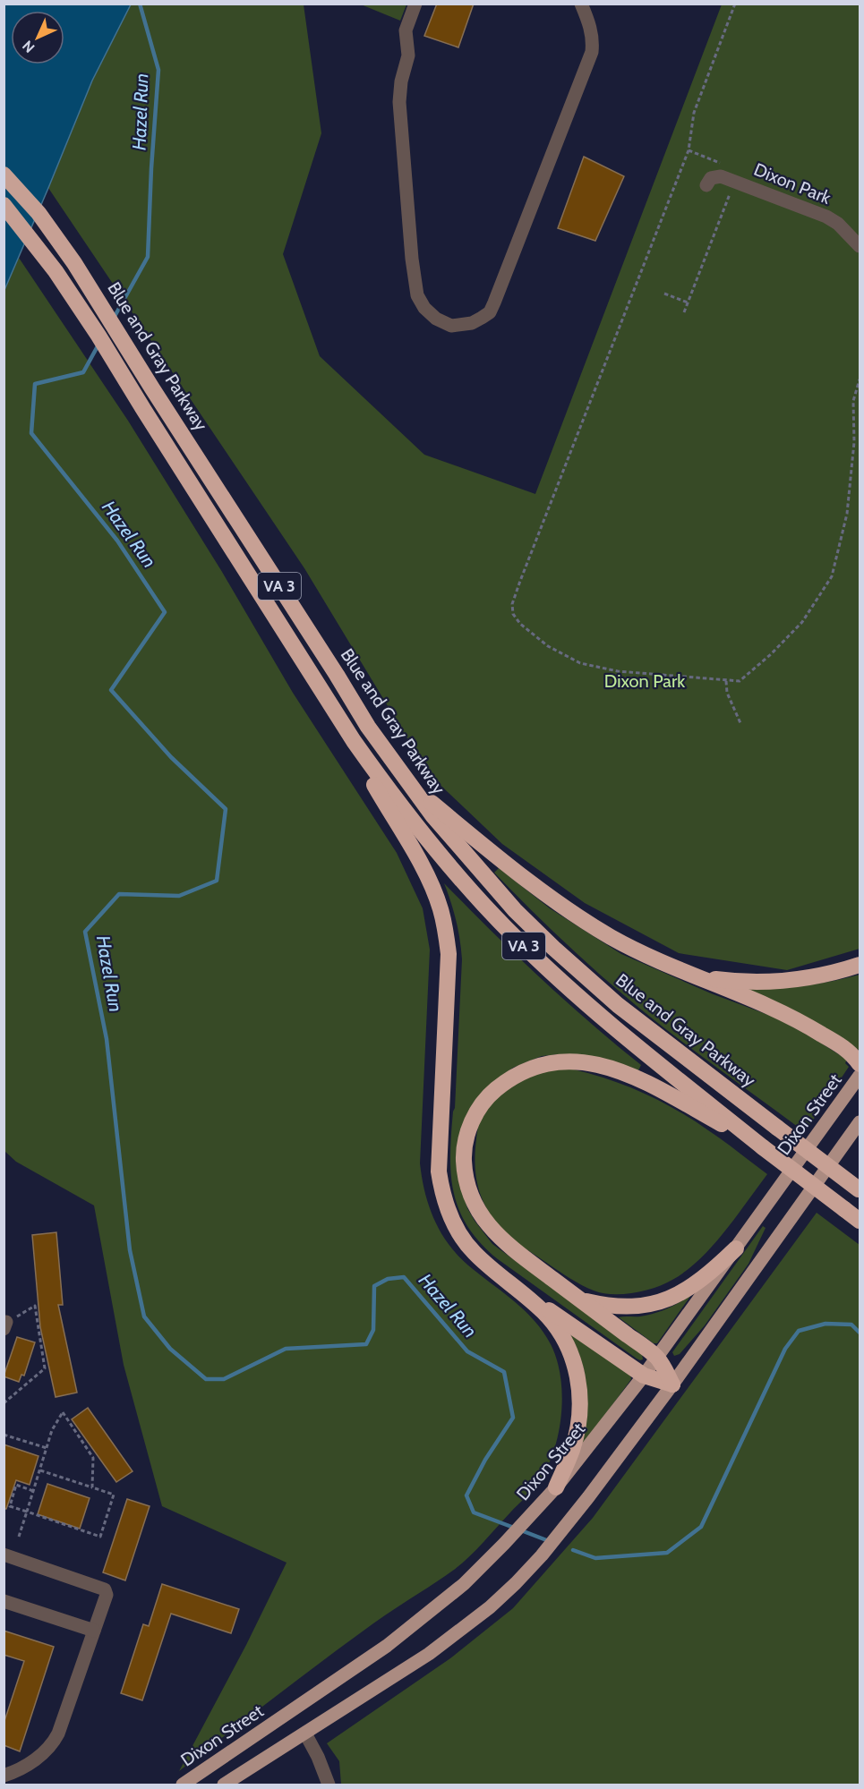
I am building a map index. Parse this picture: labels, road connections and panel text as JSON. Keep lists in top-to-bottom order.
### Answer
{
  "streets": {
    "highway": ["Blue and Gray Parkway", "VA 3"],
    "main road": ["Dixon Street"],
    "lane": ["Dixon Park"]
  },
  "water": ["Hazel Run"],
  "parks": ["Dixon Park"],
  "north": "bottom left"
}
